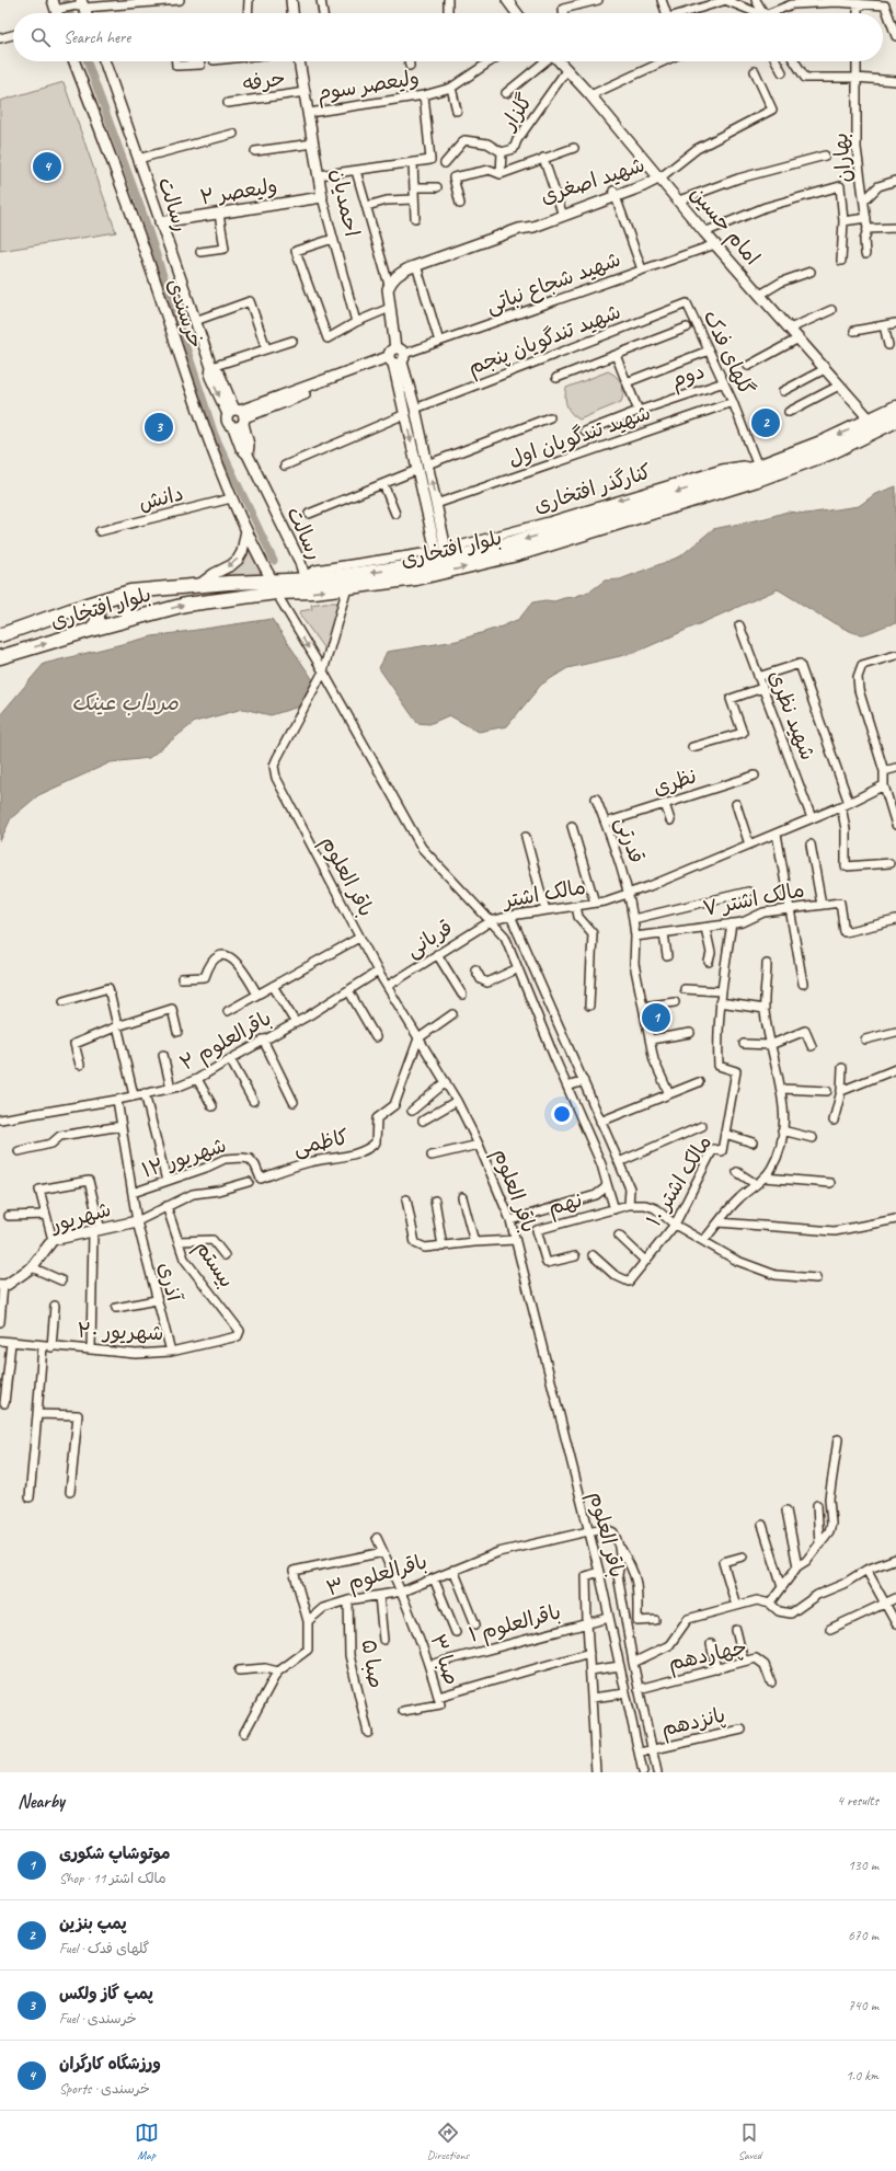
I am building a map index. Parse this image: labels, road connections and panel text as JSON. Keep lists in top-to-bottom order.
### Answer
{
  "streets": {
    "highway": ["بلوار افتخاری"],
    "street": [
      "حرفه",
      "ولیعصر سوم",
      "گلزار",
      "بهاران",
      "شهید اصغری",
      "ولیعصر ۲",
      "احمدیان",
      "رسالت",
      "امام حسین",
      "شهید شجاع نباتی",
      "خرسندی",
      "شهید تندگویان پنجم",
      "گلهای فدک",
      "دوم",
      "شهید تندگویان اول",
      "دانش",
      "شهید نظری",
      "نظری",
      "قدرتی",
      "باقر العلوم",
      "مالک اشتر",
      "مالک اشتر ۷",
      "قربانی",
      "باقرالعلوم ۲",
      "کاظمی",
      "شهریور ۱۲",
      "مالک اشتر ۱۰",
      "نهم",
      "شهریور",
      "بیستم",
      "آذری",
      "شهریور ۲۰",
      "باقرالعلوم ۳",
      "باقرالعلوم ۱",
      "چهاردهم",
      "صبا ۳",
      "صبا ۵",
      "پانزدهم"
    ]
  },
  "crossings": [
    ["حرفه", "احمدیان"],
    ["ولیعصر سوم", "احمدیان"],
    ["گلزار", "امام حسین"],
    ["شهید اصغری", "امام حسین"],
    ["ولیعصر ۲", "احمدیان"],
    ["ولیعصر ۲", "رسالت"],
    ["رسالت", "بلوار افتخاری"],
    ["امام حسین", "شهید شجاع نباتی"],
    ["امام حسین", "بلوار افتخاری"],
    ["خرسندی", "دانش"],
    ["خرسندی", "بلوار افتخاری"],
    ["شهید تندگویان پنجم", "گلهای فدک"],
    ["گلهای فدک", "دوم"],
    ["گلهای فدک", "شهید تندگویان اول"],
    ["گلهای فدک", "بلوار افتخاری"],
    ["بلوار افتخاری", "باقر العلوم"],
    ["شهید نظری", "مالک اشتر"],
    ["نظری", "قدرتی"],
    ["قدرتی", "مالک اشتر"],
    ["باقر العلوم", "مالک اشتر"],
    ["باقر العلوم", "قربانی"],
    ["باقر العلوم", "باقرالعلوم ۲"],
    ["باقر العلوم", "کاظمی"],
    ["باقر العلوم", "باقرالعلوم ۳"],
    ["باقر العلوم", "باقرالعلوم ۱"],
    ["باقر العلوم", "پانزدهم"],
    ["مالک اشتر", "قربانی"],
    ["مالک اشتر ۷", "مالک اشتر ۱۰"],
    ["باقرالعلوم ۲", "آذری"],
    ["کاظمی", "شهریور ۱۲"],
    ["شهریور ۱۲", "آذری"],
    ["شهریور", "آذری"],
    ["بیستم", "شهریور ۲۰"],
    ["آذری", "شهریور ۲۰"],
    ["باقرالعلوم ۳", "صبا ۳"],
    ["باقرالعلوم ۳", "صبا ۵"],
    ["باقرالعلوم ۱", "صبا ۳"]
  ],
  "water": ["مرداب عینک"],
  "page": {
    "search": "Search here",
    "pins": [
      "4",
      "2",
      "3",
      "1"
    ],
    "heading": ["Nearby", "4 results"],
    "list": [
      {
        "mark": "1",
        "name": "موتوشاپ شکوری",
        "note": "Shop · مالک اشتر 11",
        "value": "130 m"
      },
      {
        "mark": "2",
        "name": "پمپ بنزین",
        "note": "Fuel · گلهای فدک",
        "value": "670 m"
      },
      {
        "mark": "3",
        "name": "پمپ گاز ولکس",
        "note": "Fuel · خرسندی",
        "value": "740 m"
      },
      {
        "mark": "4",
        "name": "ورزشگاه کارگران",
        "note": "Sports · خرسندی",
        "value": "1.0 km"
      }
    ],
    "nav": ["Map", "Directions", "Saved"]
  }
}
